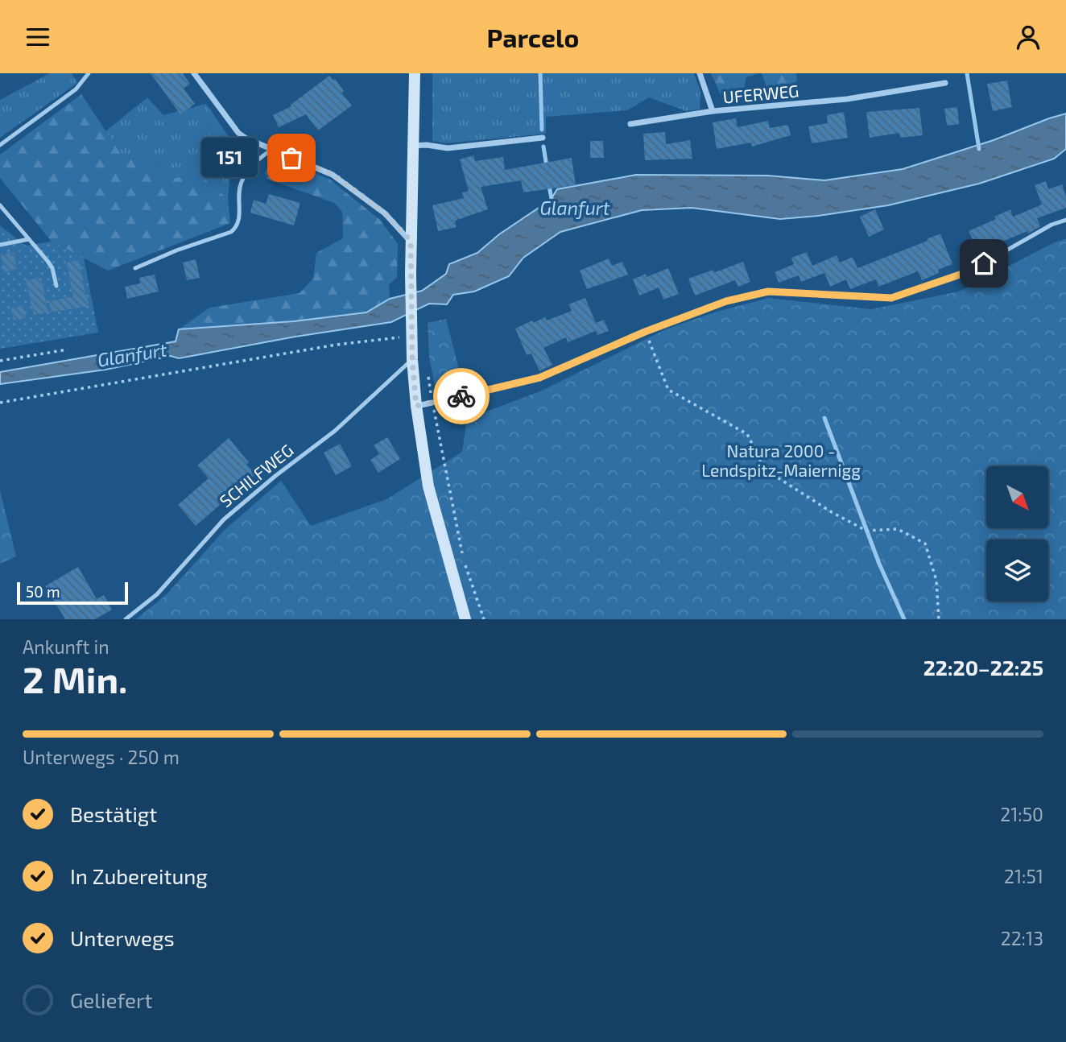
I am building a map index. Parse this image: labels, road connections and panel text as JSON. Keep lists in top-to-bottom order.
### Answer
{
  "streets": {
    "street": ["UFERWEG"],
    "lane": ["SCHILFWEG"]
  },
  "water": ["Glanfurt"],
  "parks": ["Natura 2000 - Lendspitz-Maiernigg"],
  "places": ["151"],
  "scale_bar": "50 m",
  "north": "bottom right",
  "page": {
    "header": "Parcelo",
    "bubble": "151",
    "scale": "50 m",
    "heading": ["2 Min.", "Ankunft in", "22:20–22:25"],
    "bar": "Unterwegs · 250 m",
    "list": [
      ["Bestätigt", "21:50"],
      ["In Zubereitung", "21:51"],
      ["Unterwegs", "22:13"],
      "Geliefert"
    ]
  }
}
